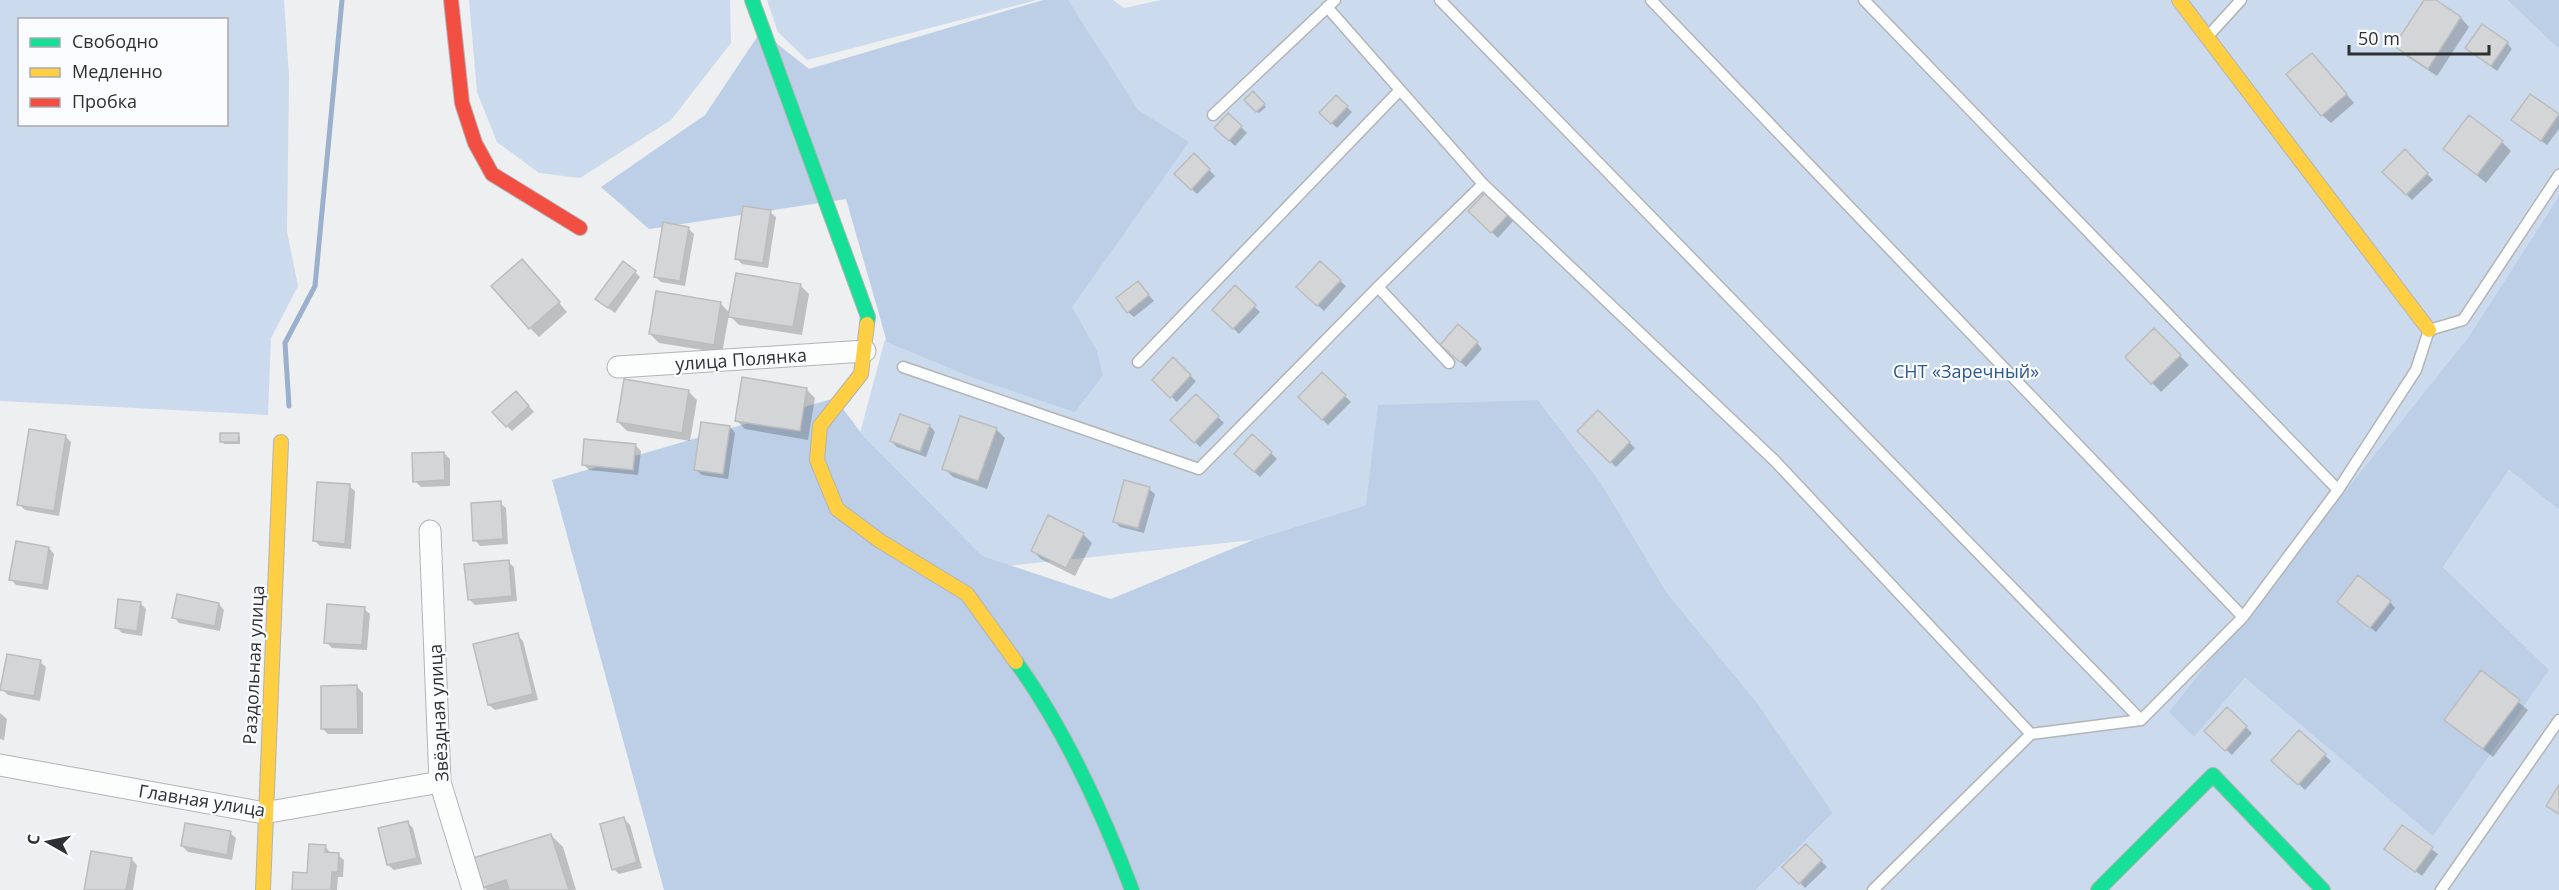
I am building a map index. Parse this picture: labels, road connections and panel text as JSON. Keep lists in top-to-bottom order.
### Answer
{
  "streets": {
    "street": [
      "улица Полянка",
      "Раздольная улица",
      "Звёздная улица",
      "Главная улица"
    ]
  },
  "crossings": [
    ["Раздольная улица", "Главная улица"],
    ["Звёздная улица", "Главная улица"]
  ],
  "parks": ["СНТ «Заречный»"],
  "legend": ["Свободно", "Медленно", "Пробка"],
  "scale_bar": "50 m",
  "north": "left"
}
